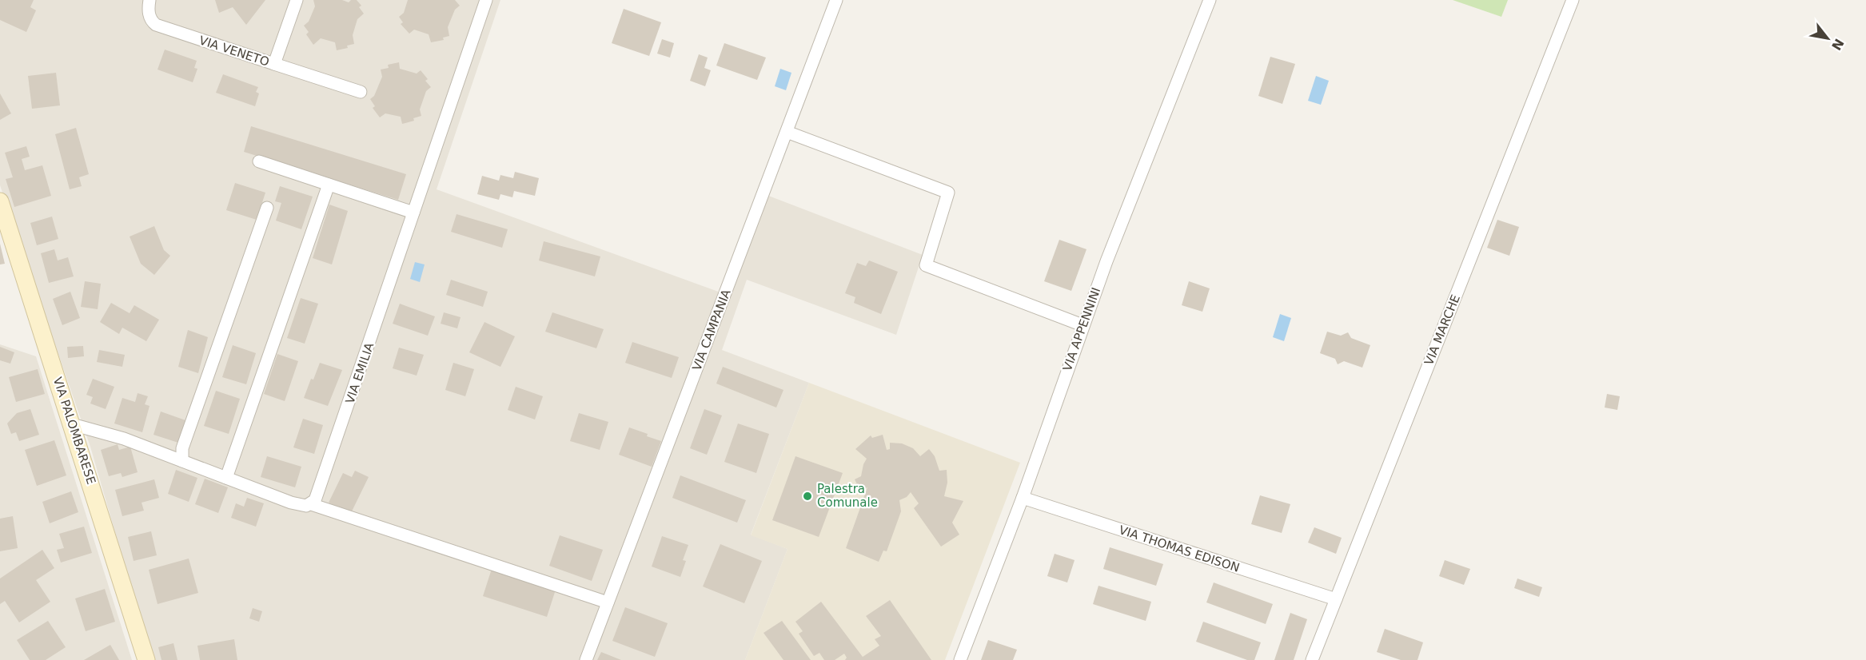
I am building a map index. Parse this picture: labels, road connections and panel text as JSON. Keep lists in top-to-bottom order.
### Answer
{
  "streets": {
    "main road": ["VIA PALOMBARESE"],
    "street": [
      "VIA VENETO",
      "VIA APPENNINI",
      "VIA CAMPANIA",
      "VIA MARCHE",
      "VIA EMILIA",
      "VIA THOMAS EDISON"
    ]
  },
  "crossings": [
    ["VIA APPENNINI", "VIA THOMAS EDISON"],
    ["VIA MARCHE", "VIA THOMAS EDISON"]
  ],
  "places": ["Palestra Comunale"],
  "north": "bottom right"
}
